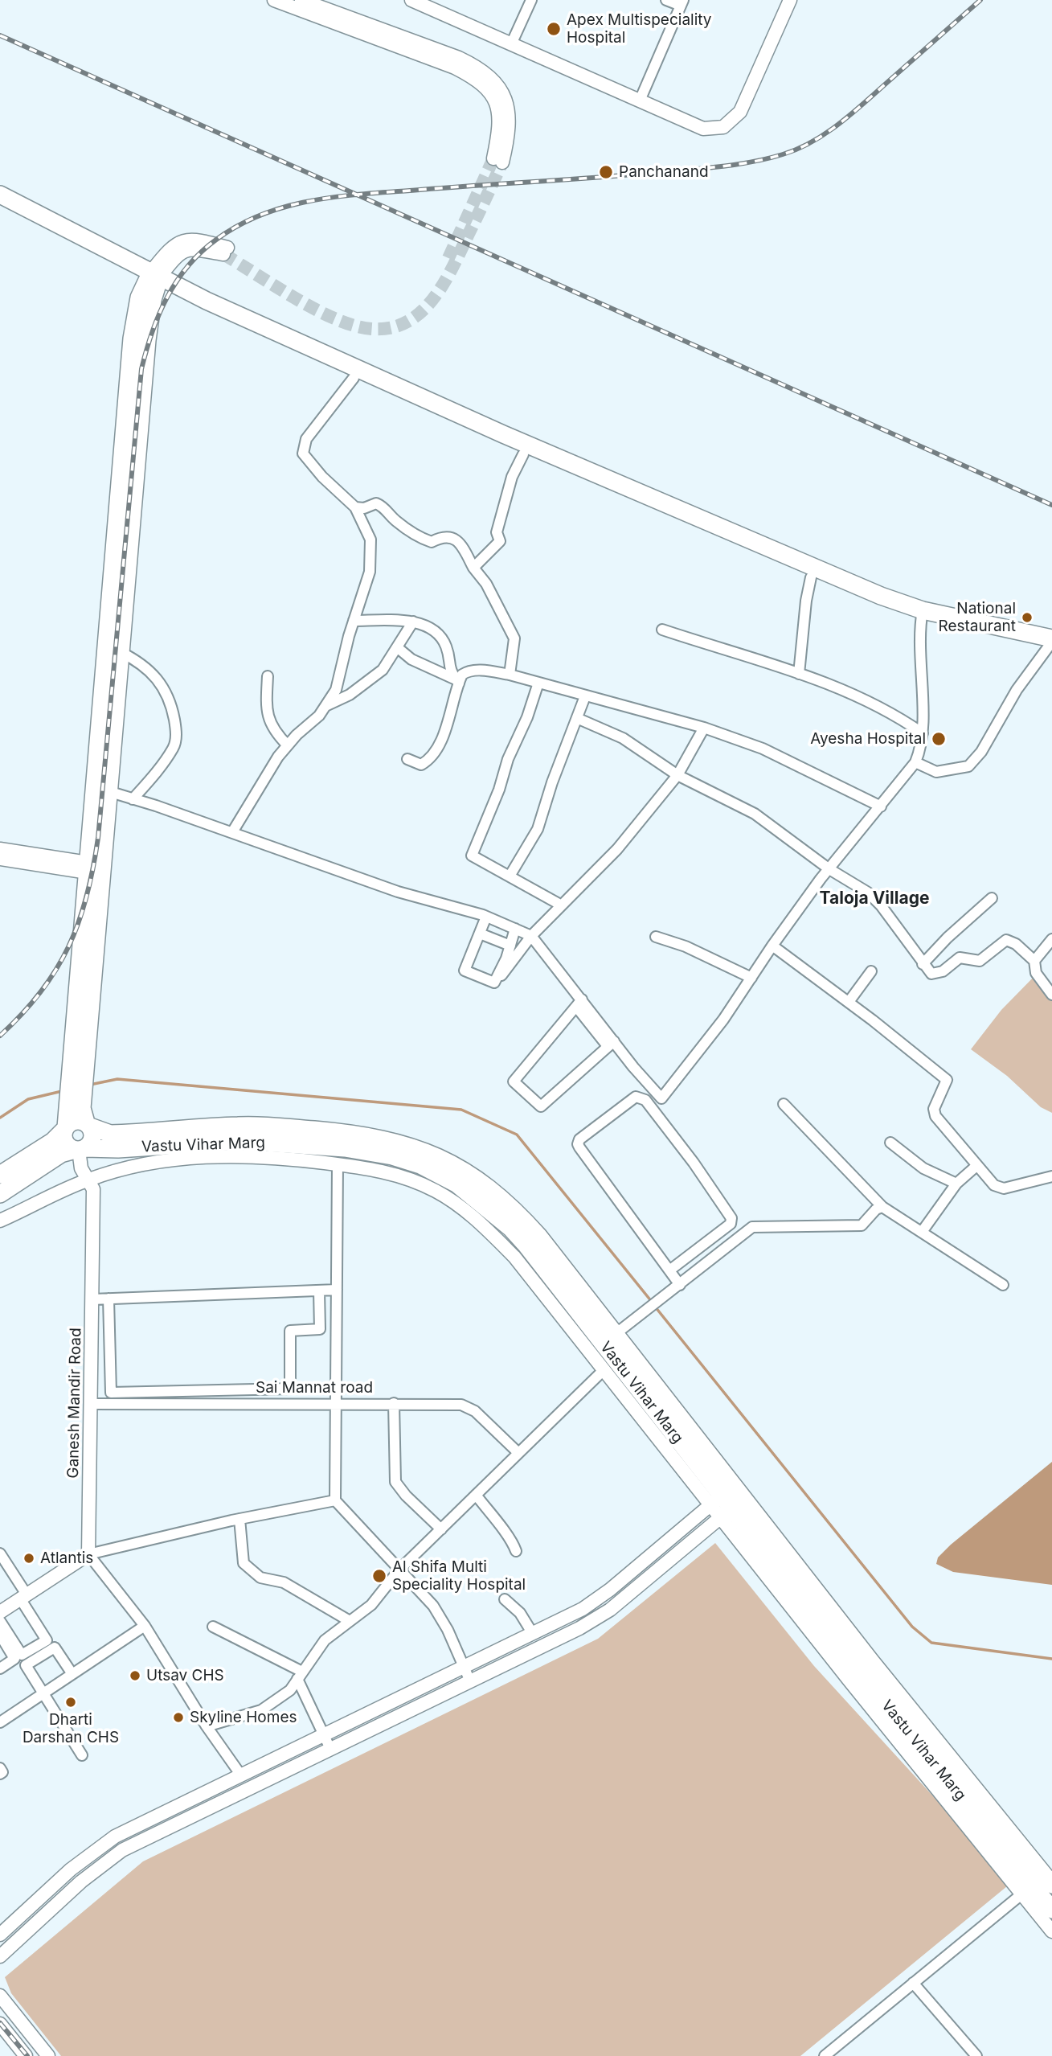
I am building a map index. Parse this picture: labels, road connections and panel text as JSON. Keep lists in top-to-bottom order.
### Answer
{
  "streets": {
    "main road": ["Vastu Vihar Marg"],
    "street": ["Sai Mannat road", "Ganesh Mandir Road"]
  },
  "crossings": [
    ["Vastu Vihar Marg", "Ganesh Mandir Road"],
    ["Sai Mannat road", "Ganesh Mandir Road"]
  ],
  "districts": ["Taloja Village"],
  "places": [
    "Apex Multispeciality Hospital",
    "Panchanand",
    "National Restaurant",
    "Ayesha Hospital",
    "Atlantis",
    "Al Shifa Multi Speciality Hospital",
    "Utsav CHS",
    "Dharti Darshan CHS",
    "Skyline Homes"
  ]
}
